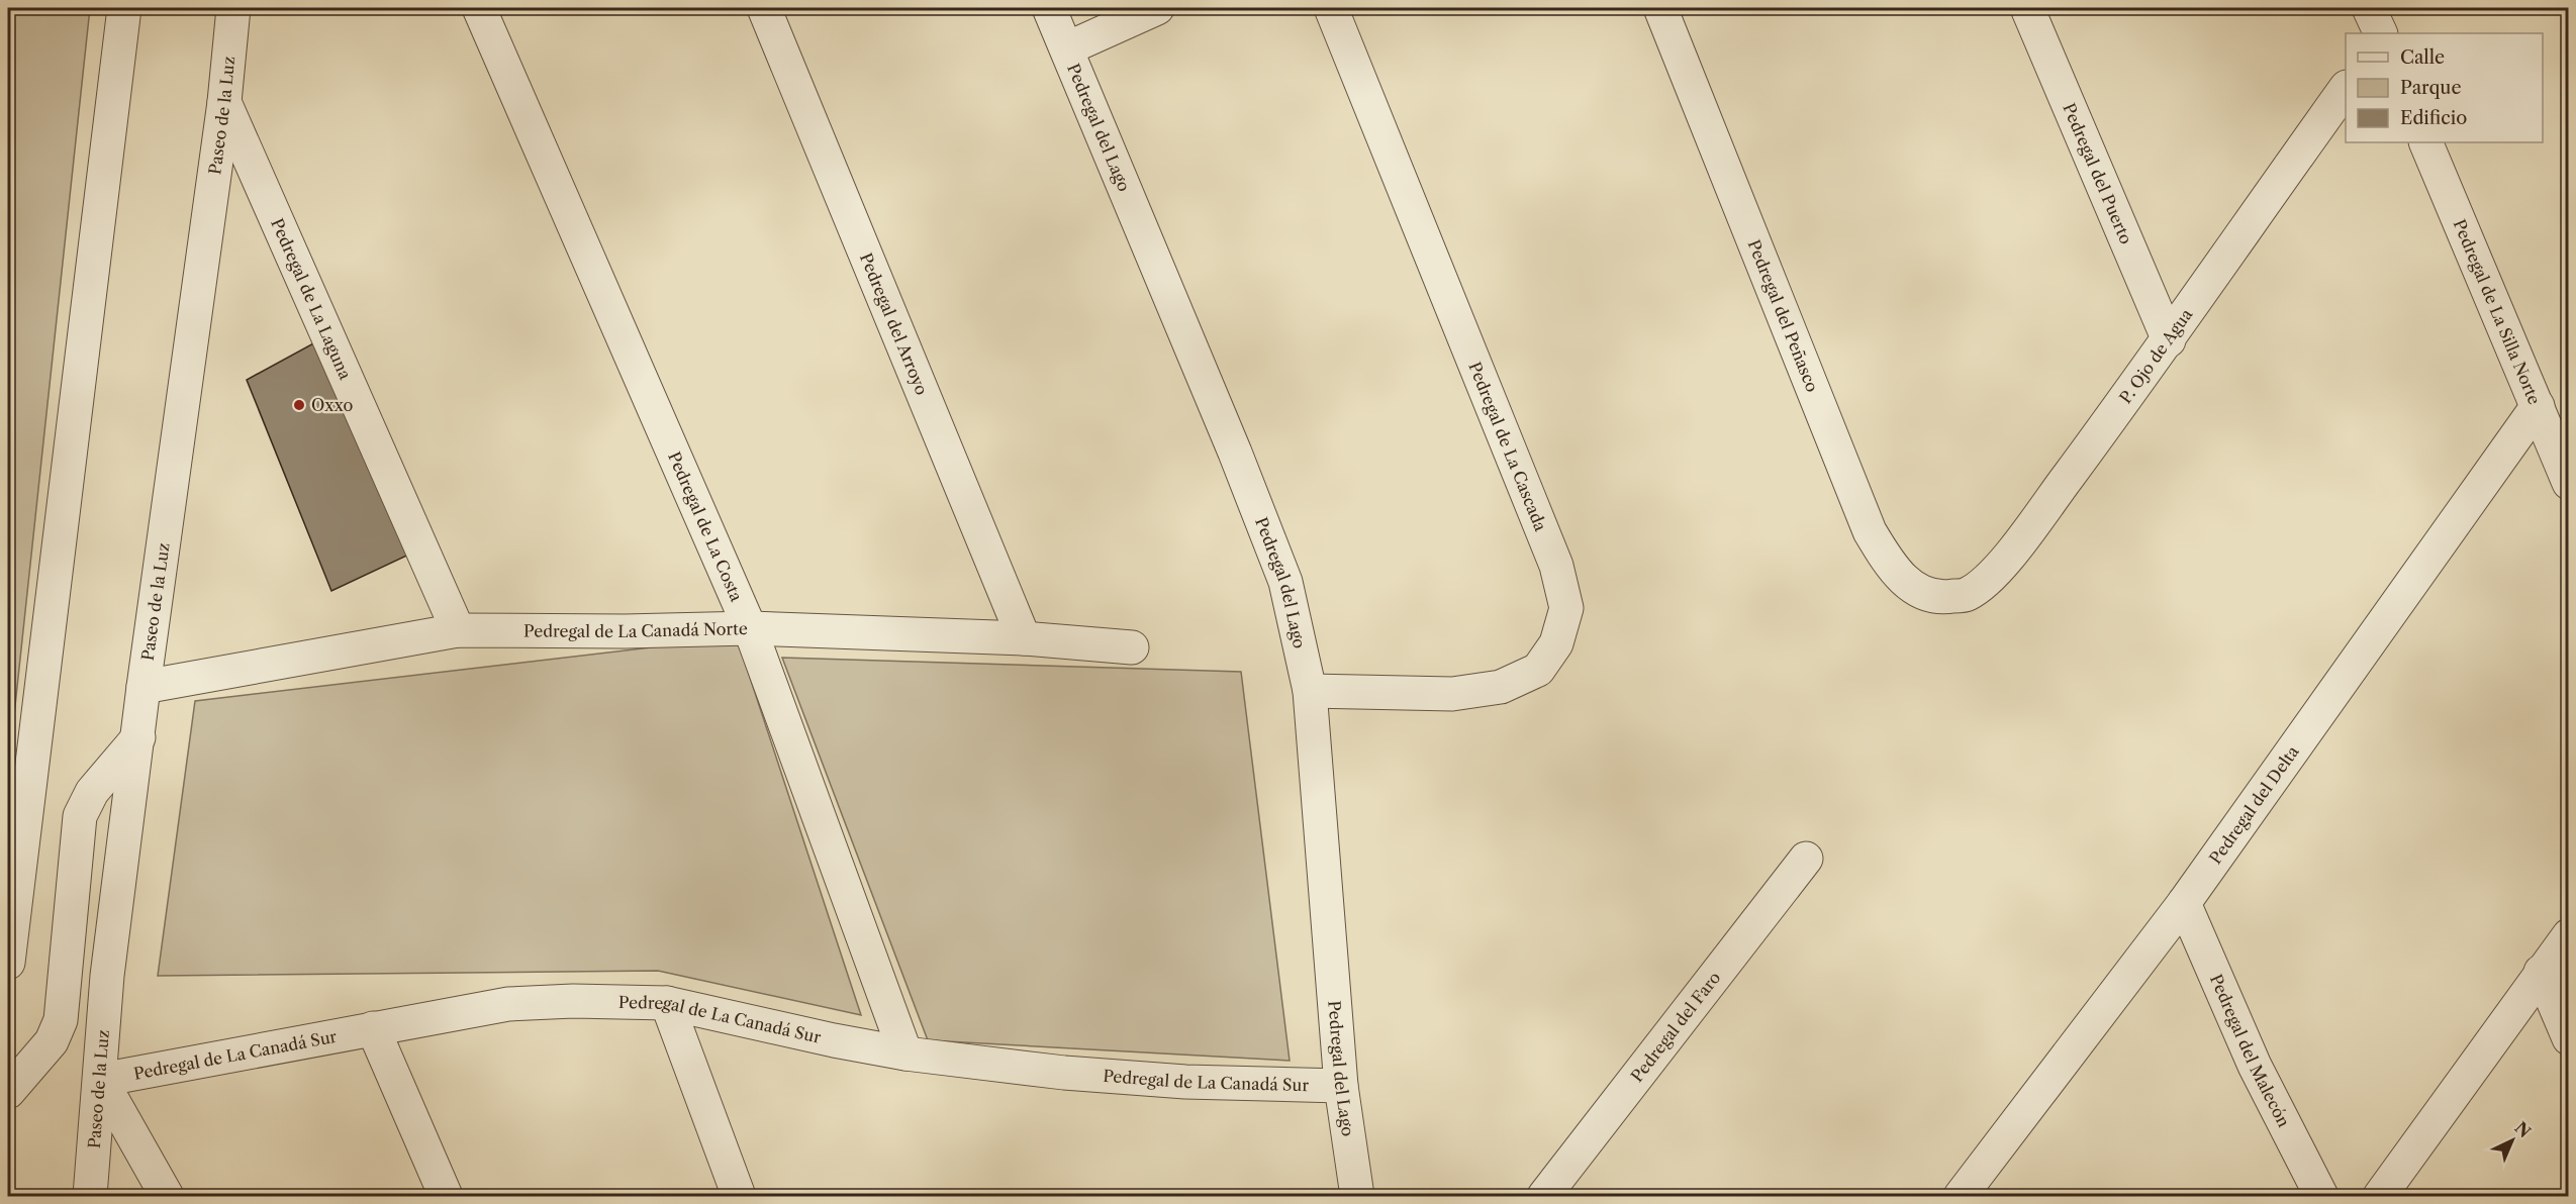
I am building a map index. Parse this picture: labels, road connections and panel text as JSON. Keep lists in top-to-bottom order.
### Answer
{
  "streets": {
    "street": [
      "Paseo de la Luz",
      "Pedregal del Lago",
      "Pedregal del Puerto",
      "Pedregal de La Laguna",
      "Pedregal de La Silla Norte",
      "Pedregal del Peñasco",
      "Pedregal del Arroyo",
      "P. Ojo de Agua",
      "Pedregal de La Cascada",
      "Pedregal de La Costa",
      "Pedregal de La Canadá Norte",
      "Pedregal del Delta",
      "Pedregal de La Canadá Sur",
      "Pedregal del Faro",
      "Pedregal del Malecón"
    ]
  },
  "crossings": [
    ["Paseo de la Luz", "Pedregal de La Laguna"],
    ["Paseo de la Luz", "Pedregal de La Canadá Norte"],
    ["Paseo de la Luz", "Pedregal de La Canadá Sur"],
    ["Pedregal del Lago", "Pedregal de La Cascada"],
    ["Pedregal del Lago", "Pedregal de La Canadá Sur"],
    ["Pedregal del Puerto", "P. Ojo de Agua"],
    ["Pedregal de La Laguna", "Pedregal de La Canadá Norte"],
    ["Pedregal de La Silla Norte", "Pedregal del Delta"],
    ["Pedregal del Peñasco", "P. Ojo de Agua"],
    ["Pedregal del Arroyo", "Pedregal de La Canadá Norte"],
    ["Pedregal de La Costa", "Pedregal de La Canadá Norte"],
    ["Pedregal de La Costa", "Pedregal de La Canadá Sur"],
    ["Pedregal del Delta", "Pedregal del Malecón"]
  ],
  "places": ["Oxxo"],
  "legend": ["Calle", "Parque", "Edificio"],
  "north": "top right"
}
